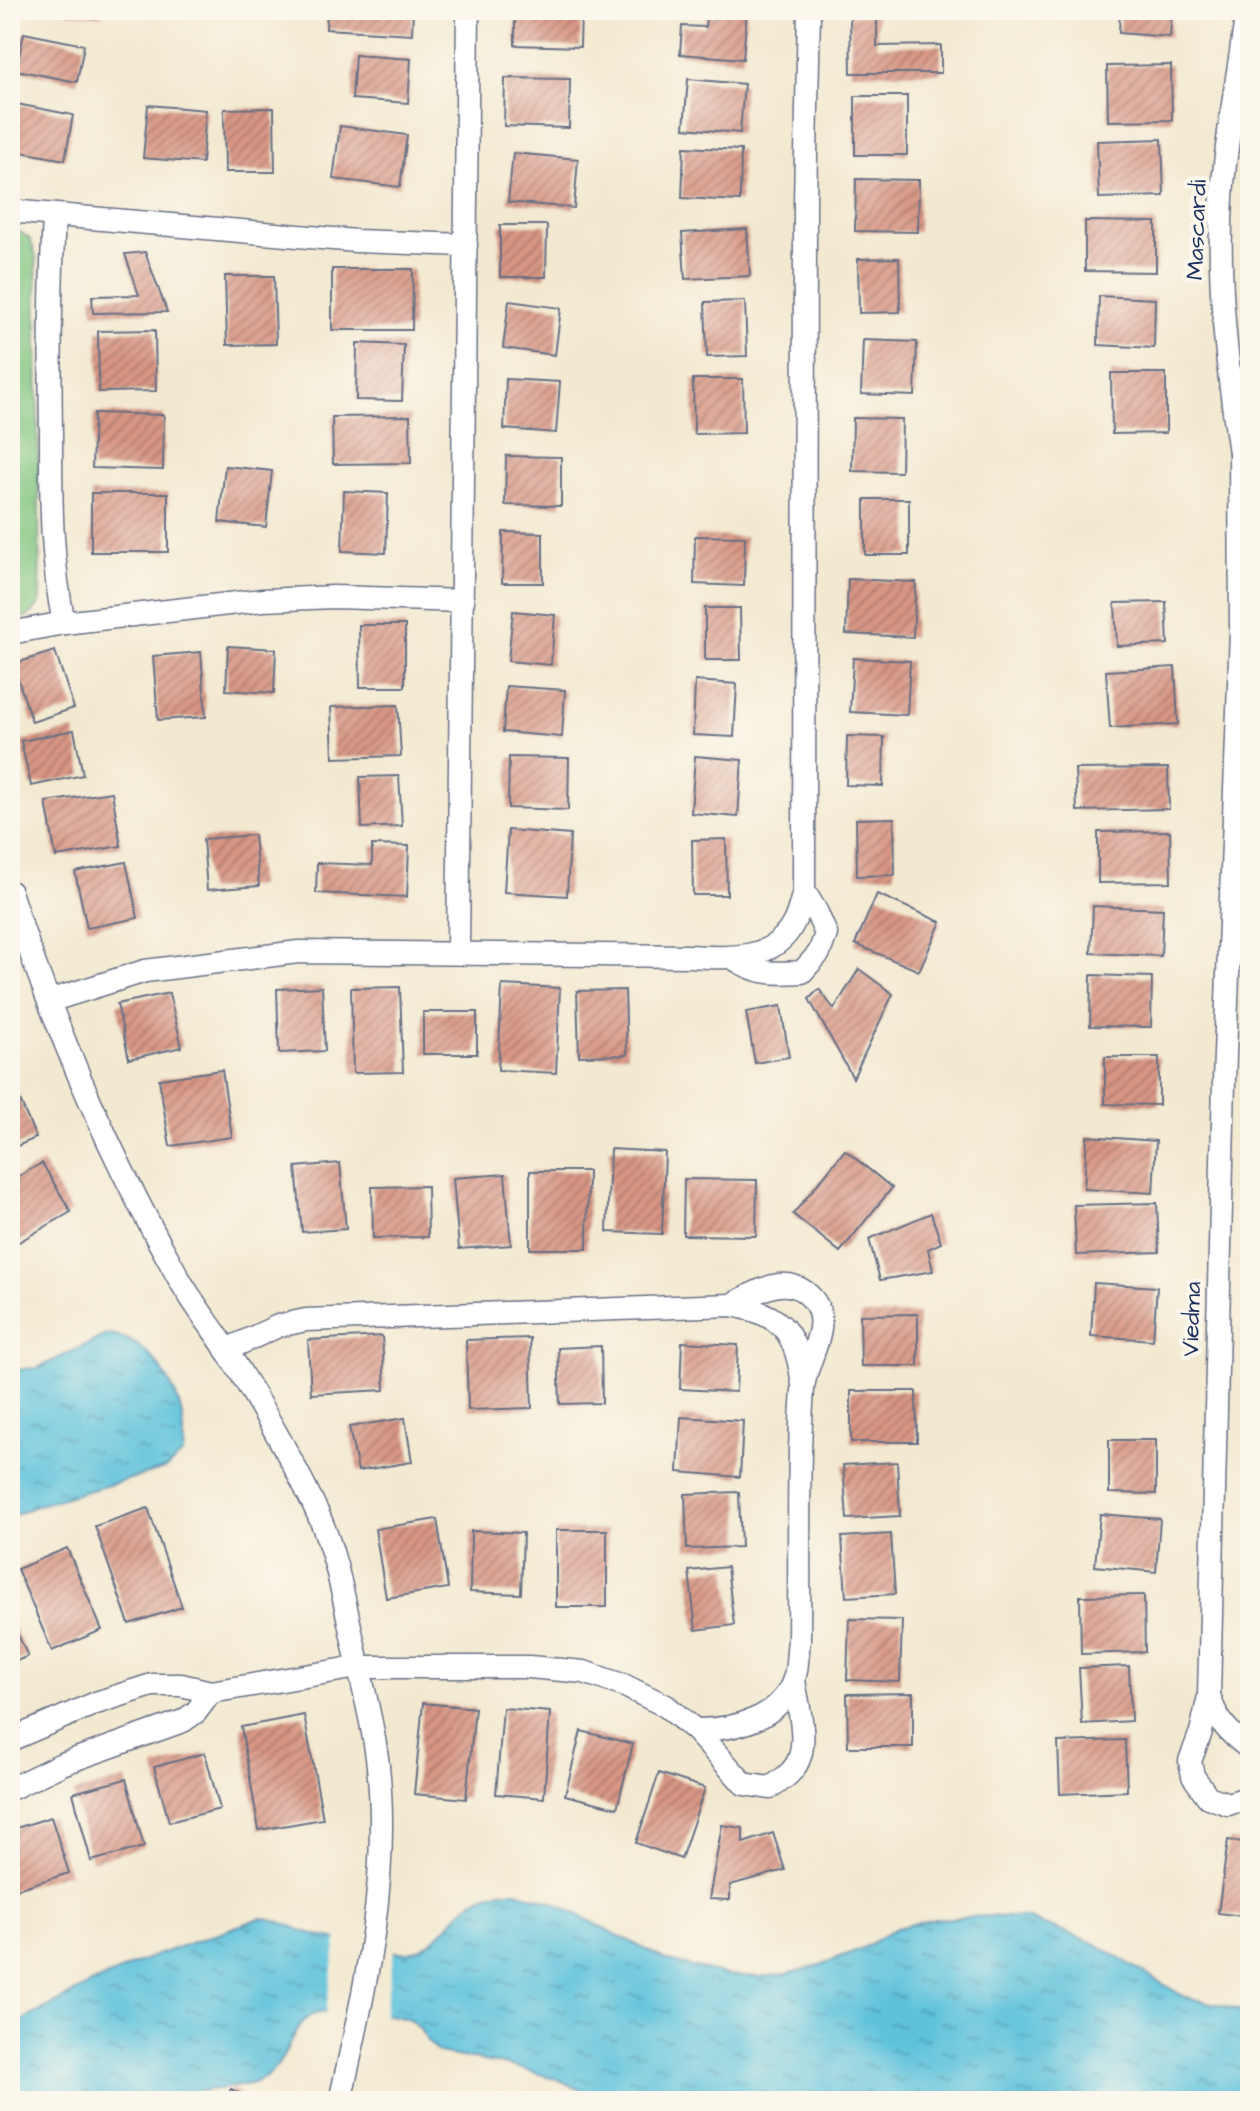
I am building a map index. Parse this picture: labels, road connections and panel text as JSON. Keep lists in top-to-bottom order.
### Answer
{
  "streets": {
    "street": ["Mascardi", "Viedma"]
  },
  "crossings": [
    ["Mascardi", "Viedma"]
  ]
}
